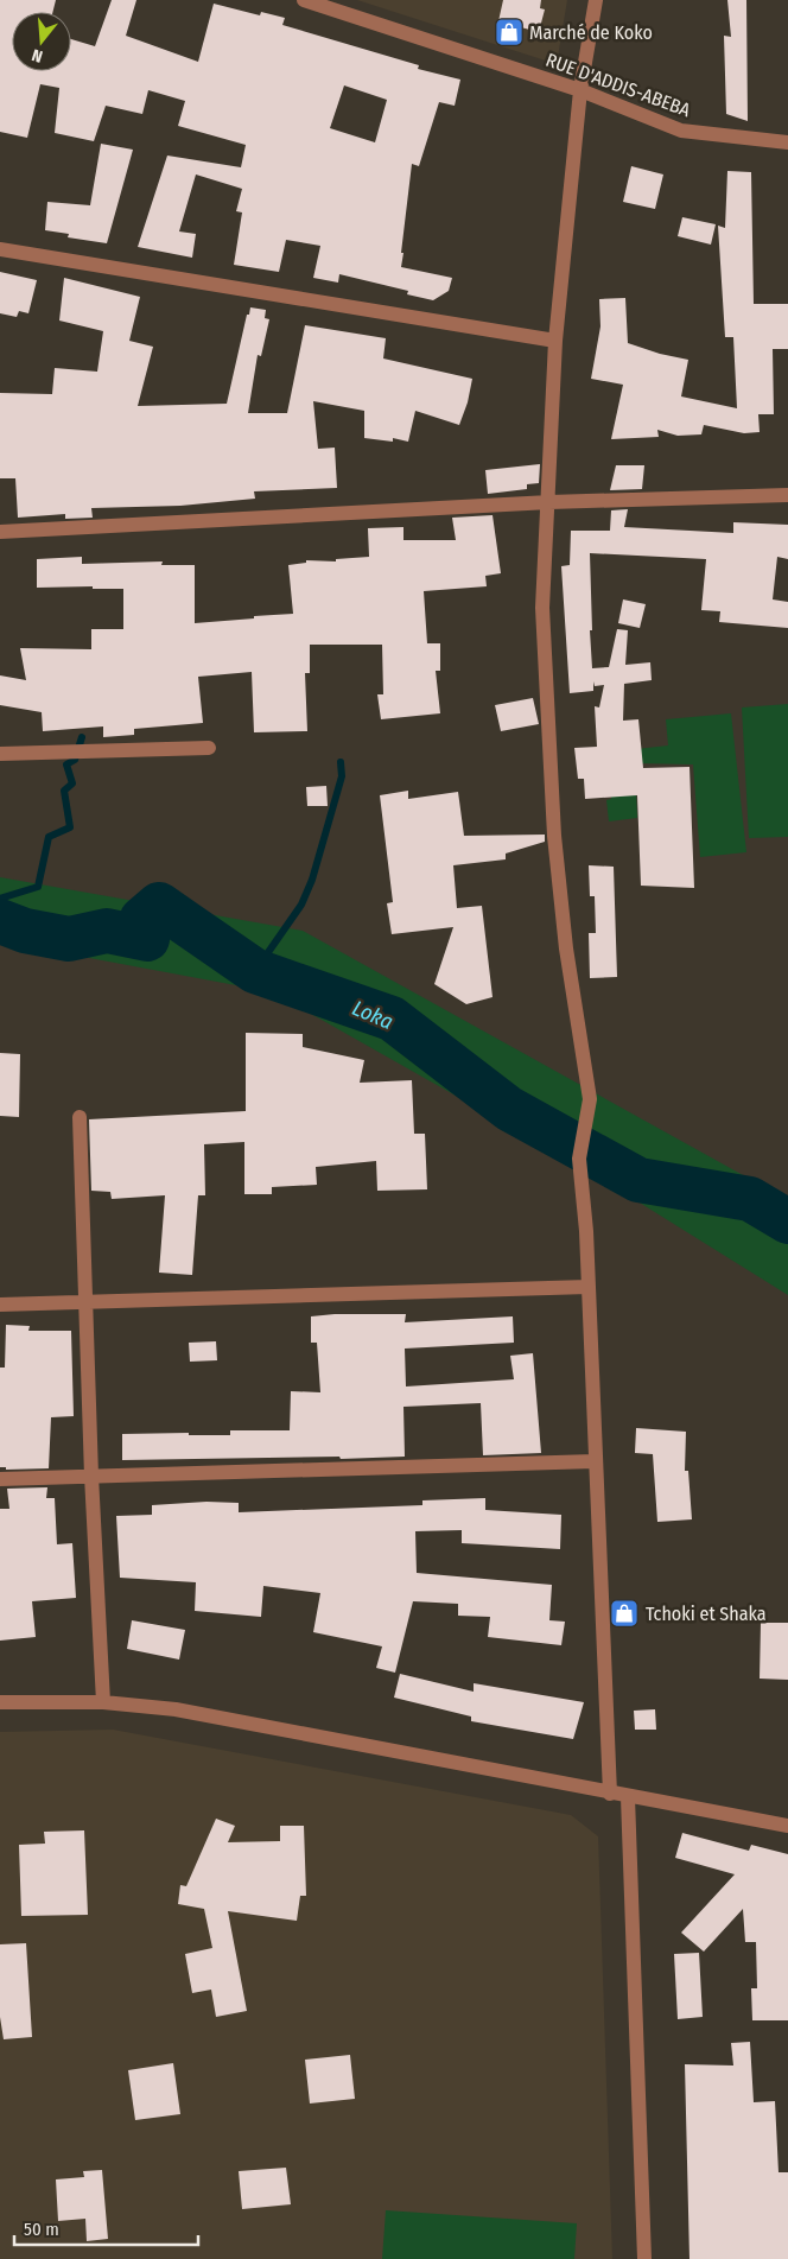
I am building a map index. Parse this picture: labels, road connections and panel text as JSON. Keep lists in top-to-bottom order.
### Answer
{
  "streets": {
    "street": ["RUE D'ADDIS-ABEBA"]
  },
  "water": ["Loka"],
  "places": {
    "shop": ["Marché de Koko", "Tchoki et Shaka"]
  },
  "scale_bar": "50 m",
  "north": "bottom"
}
